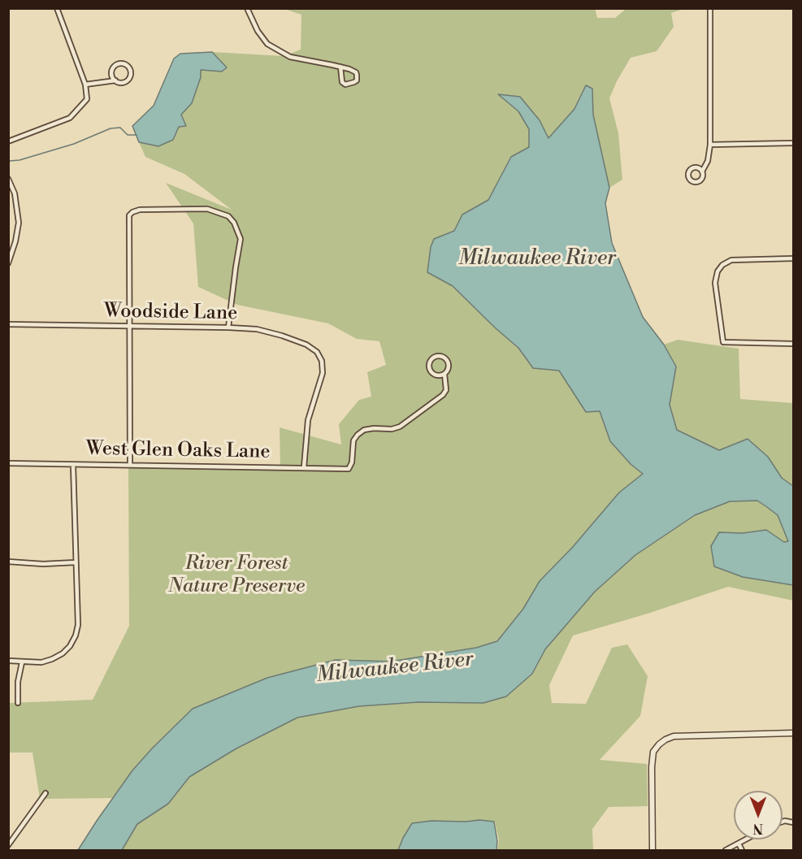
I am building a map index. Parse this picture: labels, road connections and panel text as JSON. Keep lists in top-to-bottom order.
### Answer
{
  "streets": {
    "street": ["Woodside Lane", "West Glen Oaks Lane"]
  },
  "crossings": [
    ["Woodside Lane", "West Glen Oaks Lane"]
  ],
  "water": ["Milwaukee River"],
  "parks": ["River Forest Nature Preserve"],
  "north": "bottom"
}
